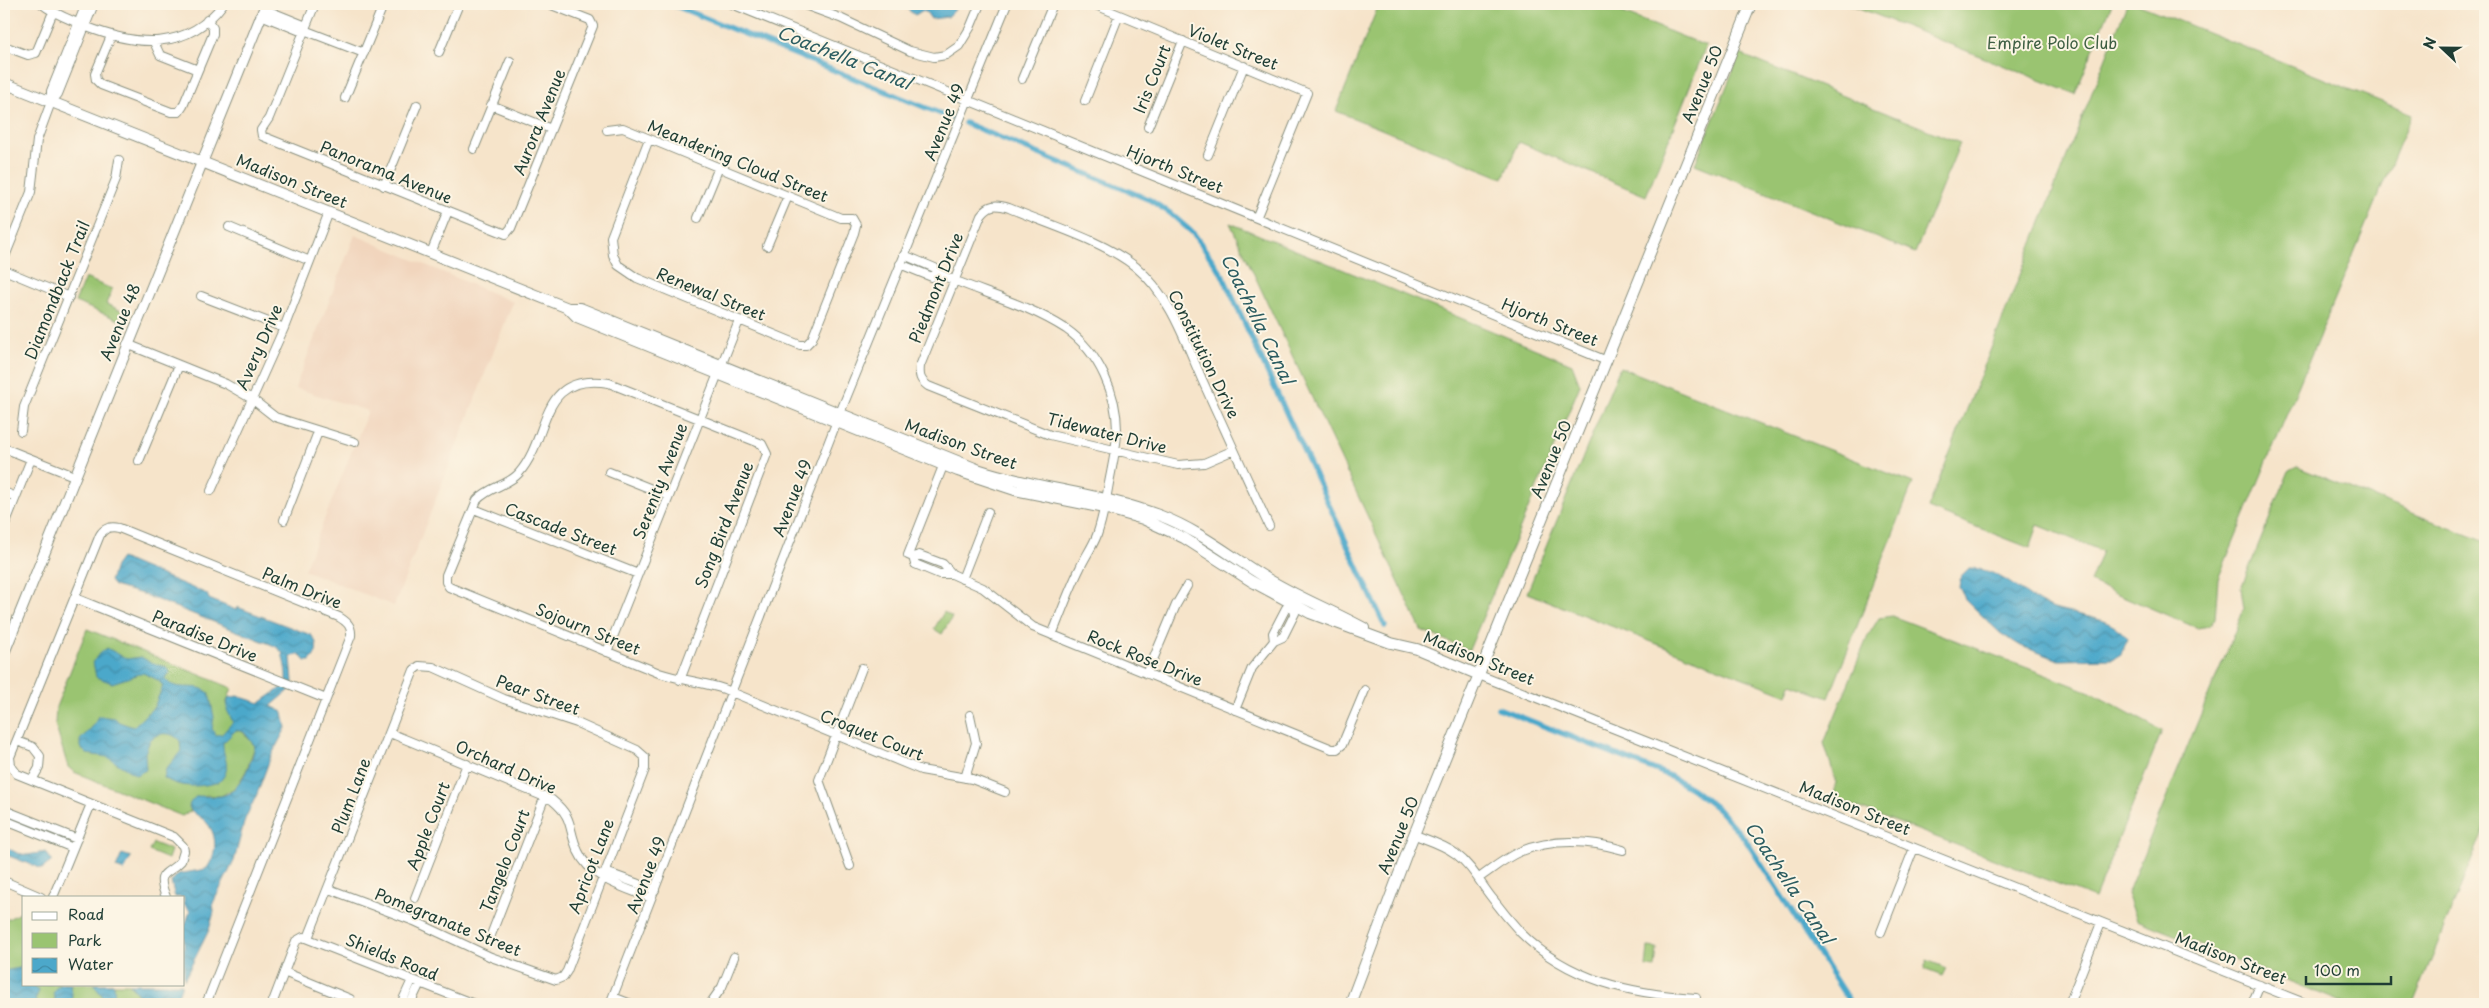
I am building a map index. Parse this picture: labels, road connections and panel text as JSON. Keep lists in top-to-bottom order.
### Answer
{
  "streets": {
    "main road": ["Avenue 50", "Madison Street", "Avenue 48"],
    "street": [
      "Violet Street",
      "Iris Court",
      "Aurora Avenue",
      "Avenue 49",
      "Meandering Cloud Street",
      "Hjorth Street",
      "Panorama Avenue",
      "Piedmont Drive",
      "Diamondback Trail",
      "Renewal Street",
      "Avery Drive",
      "Constitution Drive",
      "Tidewater Drive",
      "Serenity Avenue",
      "Song Bird Avenue",
      "Cascade Street",
      "Palm Drive",
      "Sojourn Street",
      "Paradise Drive",
      "Rock Rose Drive",
      "Pear Street",
      "Croquet Court",
      "Orchard Drive",
      "Plum Lane",
      "Apple Court",
      "Tangelo Court",
      "Apricot Lane",
      "Pomegranate Street",
      "Shields Road"
    ]
  },
  "crossings": [
    ["Violet Street", "Iris Court"],
    ["Violet Street", "Hjorth Street"],
    ["Avenue 50", "Hjorth Street"],
    ["Avenue 50", "Madison Street"],
    ["Aurora Avenue", "Panorama Avenue"],
    ["Avenue 49", "Hjorth Street"],
    ["Avenue 49", "Madison Street"],
    ["Avenue 49", "Sojourn Street"],
    ["Avenue 49", "Croquet Court"],
    ["Avenue 49", "Orchard Drive"],
    ["Meandering Cloud Street", "Renewal Street"],
    ["Madison Street", "Avenue 48"],
    ["Madison Street", "Avery Drive"],
    ["Madison Street", "Serenity Avenue"],
    ["Madison Street", "Rock Rose Drive"],
    ["Piedmont Drive", "Constitution Drive"],
    ["Piedmont Drive", "Tidewater Drive"],
    ["Renewal Street", "Serenity Avenue"],
    ["Constitution Drive", "Tidewater Drive"],
    ["Serenity Avenue", "Song Bird Avenue"],
    ["Serenity Avenue", "Cascade Street"],
    ["Serenity Avenue", "Sojourn Street"],
    ["Song Bird Avenue", "Cascade Street"],
    ["Song Bird Avenue", "Sojourn Street"],
    ["Cascade Street", "Sojourn Street"],
    ["Palm Drive", "Paradise Drive"],
    ["Sojourn Street", "Croquet Court"],
    ["Pear Street", "Plum Lane"],
    ["Pear Street", "Apricot Lane"],
    ["Orchard Drive", "Plum Lane"],
    ["Orchard Drive", "Apple Court"],
    ["Orchard Drive", "Tangelo Court"],
    ["Orchard Drive", "Apricot Lane"],
    ["Plum Lane", "Pomegranate Street"],
    ["Plum Lane", "Shields Road"],
    ["Apricot Lane", "Pomegranate Street"]
  ],
  "water": ["Coachella Canal"],
  "parks": ["Empire Polo Club"],
  "legend": ["Road", "Park", "Water"],
  "scale_bar": "100 m",
  "north": "left"
}
